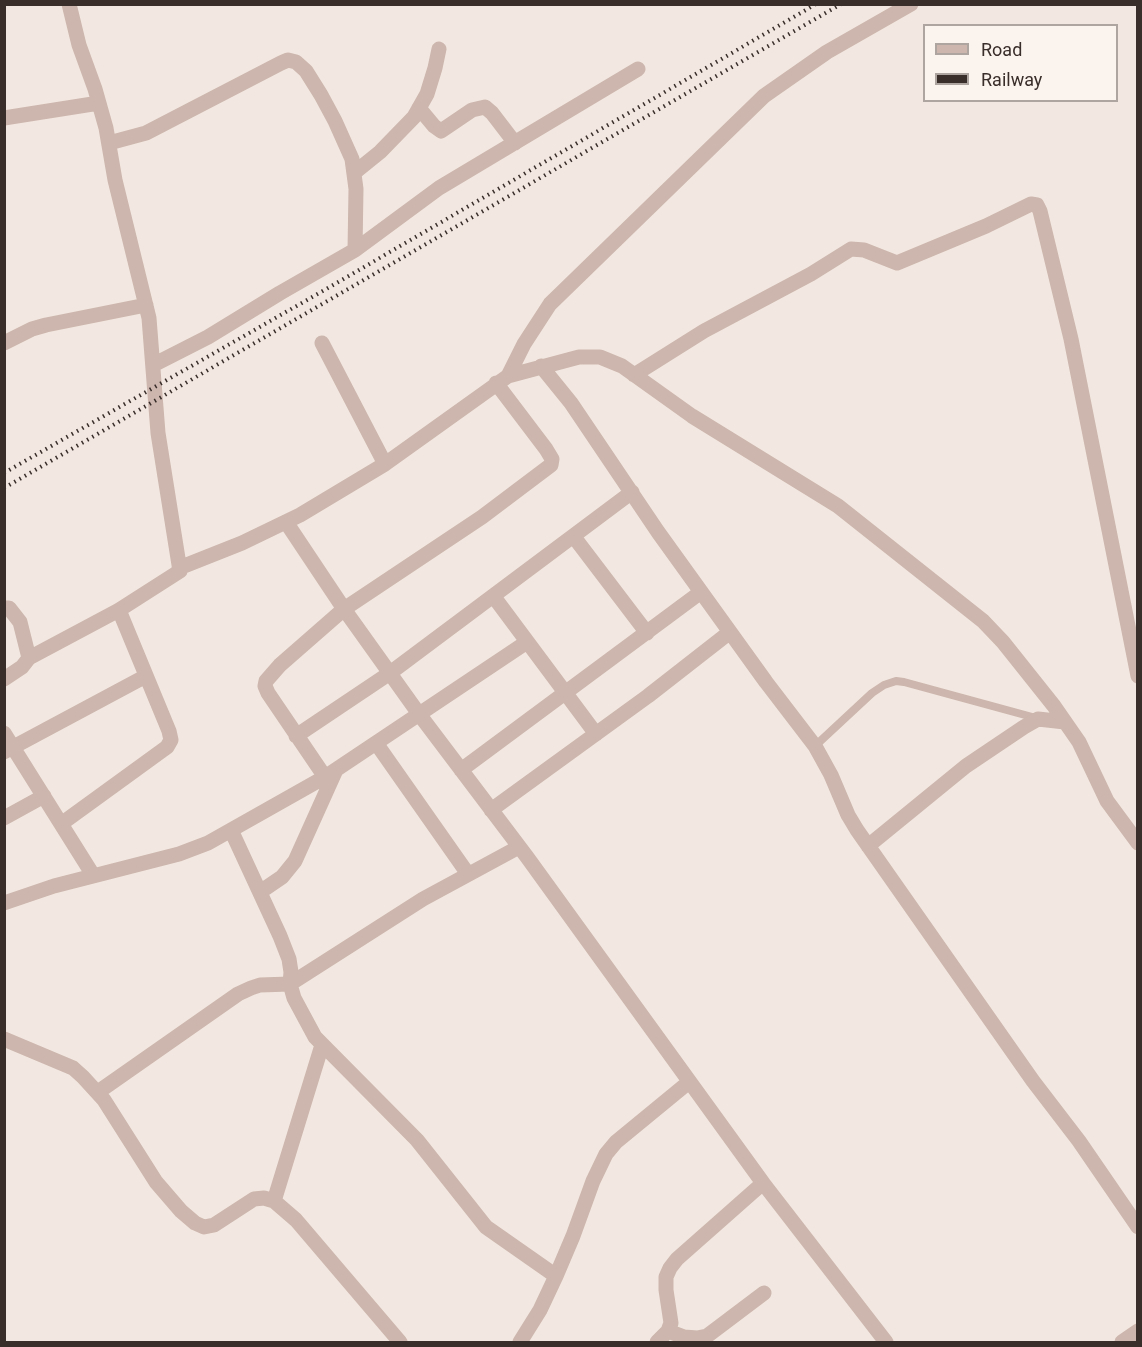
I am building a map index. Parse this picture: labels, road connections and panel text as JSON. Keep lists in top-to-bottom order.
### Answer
{
  "legend": ["Road", "Railway"]
}
